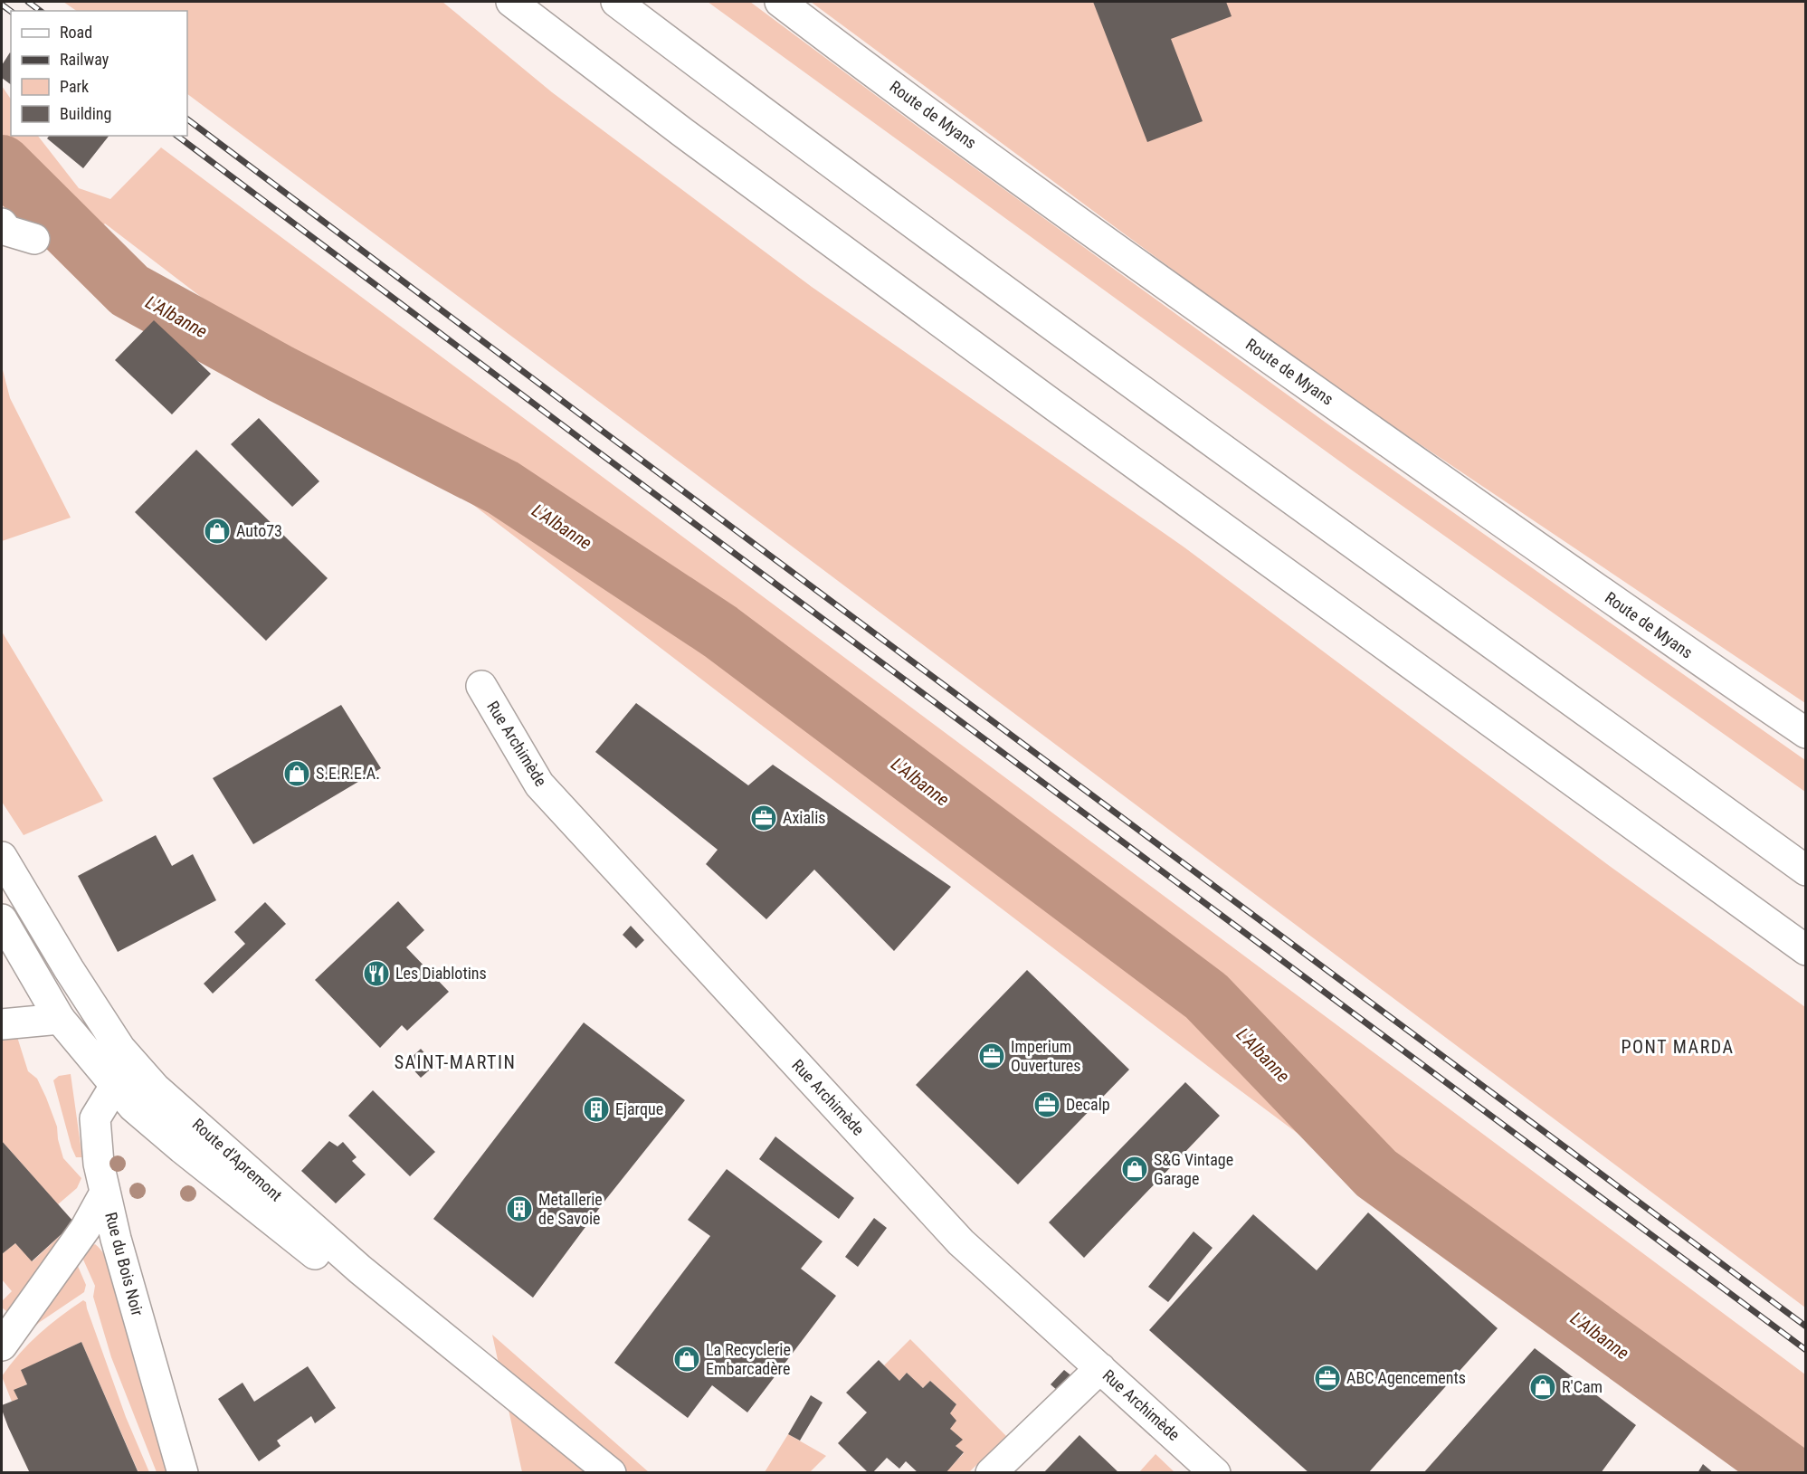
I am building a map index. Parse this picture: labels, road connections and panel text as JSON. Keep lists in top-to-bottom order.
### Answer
{
  "streets": {
    "main road": [
      "Route de Myans",
      "Rue Archimède",
      "Route d'Apremont",
      "Rue du Bois Noir"
    ]
  },
  "crossings": [
    ["Route d'Apremont", "Rue du Bois Noir"]
  ],
  "districts": ["PONT MARDA", "SAINT-MARTIN"],
  "water": ["L'Albanne"],
  "places": {
    "shop": [
      "Auto73",
      "S.E.R.E.A.",
      "S&G Vintage Garage",
      "La Recyclerie Embarcadère",
      "R'Cam"
    ],
    "office": [
      "Axialis",
      "Imperium Ouvertures",
      "Decalp",
      "ABC Agencements"
    ],
    "restaurant": ["Les Diablotins"],
    "building": ["Ejarque", "Metallerie de Savoie"]
  },
  "legend": [
    "Road",
    "Railway",
    "Park",
    "Building"
  ]
}
